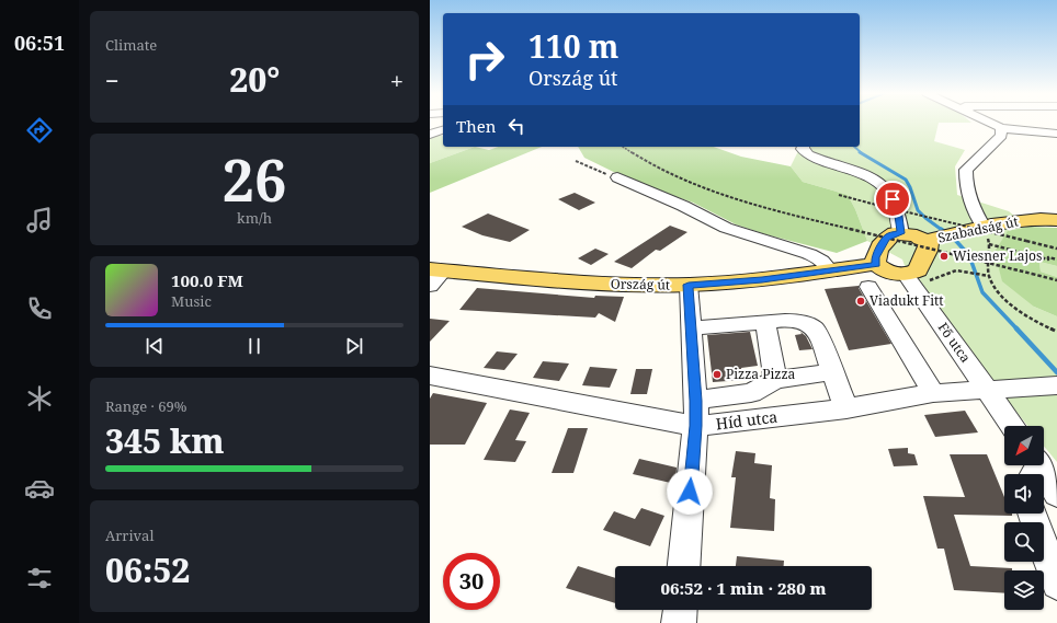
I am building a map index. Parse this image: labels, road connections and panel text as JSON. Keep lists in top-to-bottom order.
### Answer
{
  "streets": {
    "main road": ["Szabadság út", "Ország út"],
    "street": ["Fő utca", "Híd utca"]
  },
  "crossings": [
    ["Szabadság út", "Fő utca"],
    ["Fő utca", "Híd utca"]
  ],
  "places": ["Wiesner Lajos", "Viadukt Fitt", "Pizza Pizza"],
  "north": "bottom left",
  "page": {
    "tabs": "06:51",
    "tile": [
      "Climate",
      ["26", "km/h"],
      ["Range · 69%", "345 km"],
      ["Arrival", "06:52"]
    ],
    "turn": ["110 m", "Ország út"],
    "heat": ["−", "20°", "+"],
    "then": "Then",
    "song": ["100.0 FM", "Music"],
    "limit": "30",
    "trip": "06:52 · 1 min · 280 m"
  }
}
